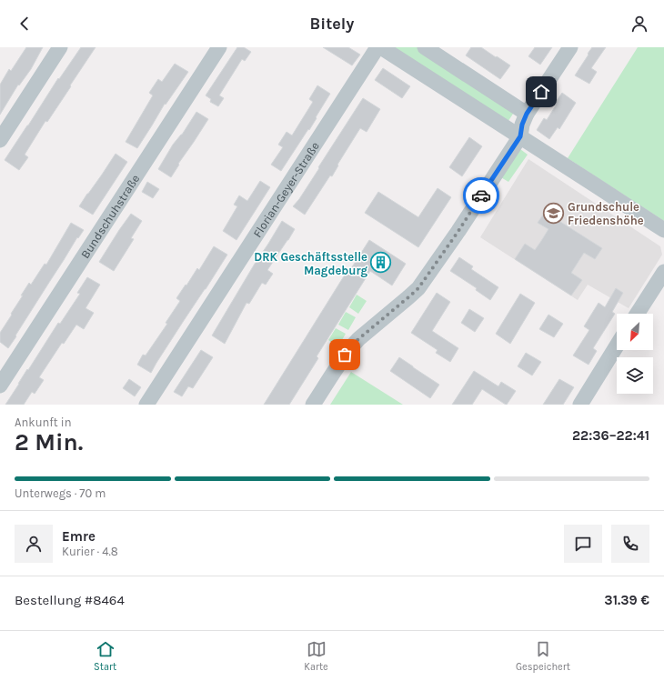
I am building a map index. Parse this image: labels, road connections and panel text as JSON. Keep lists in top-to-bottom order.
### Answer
{
  "streets": {
    "street": ["Florian-Geyer-Straße", "Bundschuhstraße"]
  },
  "places": {
    "school or university": ["Grundschule Friedenshöhe"],
    "building": ["DRK Geschäftsstelle Magdeburg"]
  },
  "north": "bottom left",
  "page": {
    "header": "Bitely",
    "heading": ["2 Min.", "Ankunft in", "22:36–22:41"],
    "panel": [
      "Emre",
      "Kurier · 4.8",
      "Bestellung #8464",
      "31.39 €"
    ],
    "bar": "Unterwegs · 70 m",
    "tabs": ["Start", "Karte", "Gespeichert"]
  }
}
